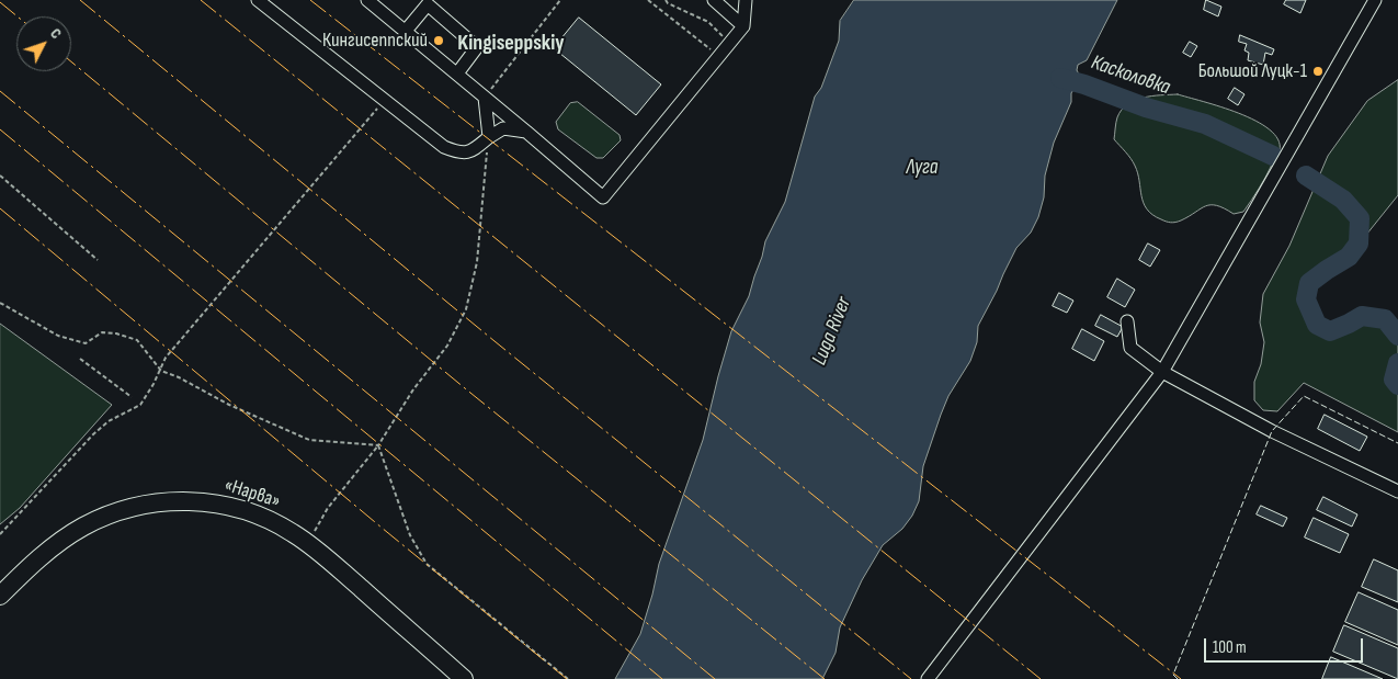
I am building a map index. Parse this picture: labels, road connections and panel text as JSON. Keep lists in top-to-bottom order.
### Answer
{
  "streets": {
    "highway": ["«Нарва»"]
  },
  "districts": ["Kingiseppskiy"],
  "water": ["Касколовка", "Луга", "Luga River"],
  "places": ["Кингисеппский", "Большой Луцк-1"],
  "scale_bar": "100 m",
  "north": "top right"
}
